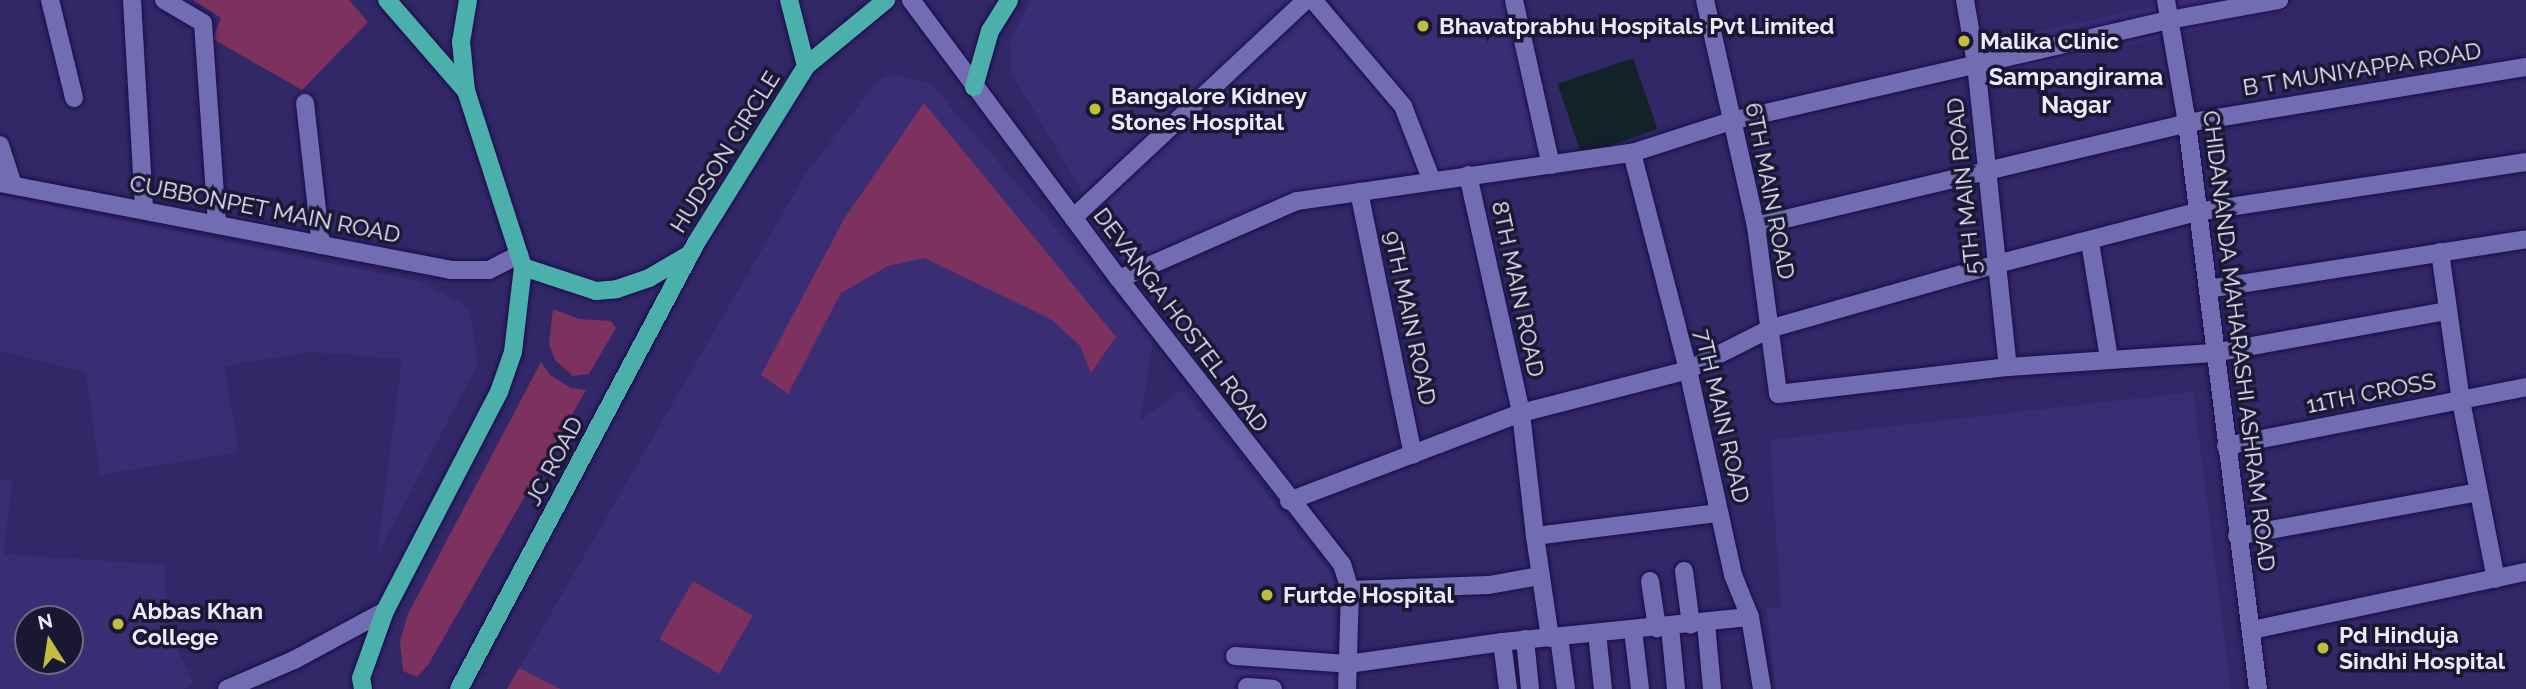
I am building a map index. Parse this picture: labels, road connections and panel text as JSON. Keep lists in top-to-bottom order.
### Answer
{
  "streets": {
    "main road": ["HUDSON CIRCLE", "JC ROAD"],
    "street": [
      "B T MUNIYAPPA ROAD",
      "5TH MAIN ROAD",
      "6TH MAIN ROAD",
      "CUBBONPET MAIN ROAD",
      "8TH MAIN ROAD",
      "9TH MAIN ROAD",
      "DEVANGA HOSTEL ROAD",
      "CHIDANANDA MAHARASHI ASHRAM ROAD",
      "11TH CROSS",
      "7TH MAIN ROAD"
    ]
  },
  "crossings": [
    ["B T MUNIYAPPA ROAD", "5TH MAIN ROAD"],
    ["B T MUNIYAPPA ROAD", "6TH MAIN ROAD"],
    ["B T MUNIYAPPA ROAD", "CHIDANANDA MAHARASHI ASHRAM ROAD"],
    ["HUDSON CIRCLE", "CUBBONPET MAIN ROAD"],
    ["HUDSON CIRCLE", "JC ROAD"],
    ["5TH MAIN ROAD", "6TH MAIN ROAD"],
    ["CHIDANANDA MAHARASHI ASHRAM ROAD", "11TH CROSS"]
  ],
  "districts": ["Sampangirama Nagar"],
  "places": [
    "Bhavatprabhu Hospitals Pvt Limited",
    "Malika Clinic",
    "Bangalore Kidney Stones Hospital",
    "Furtde Hospital",
    "Abbas Khan College",
    "Pd Hinduja Sindhi Hospital"
  ],
  "north": "top"
}
